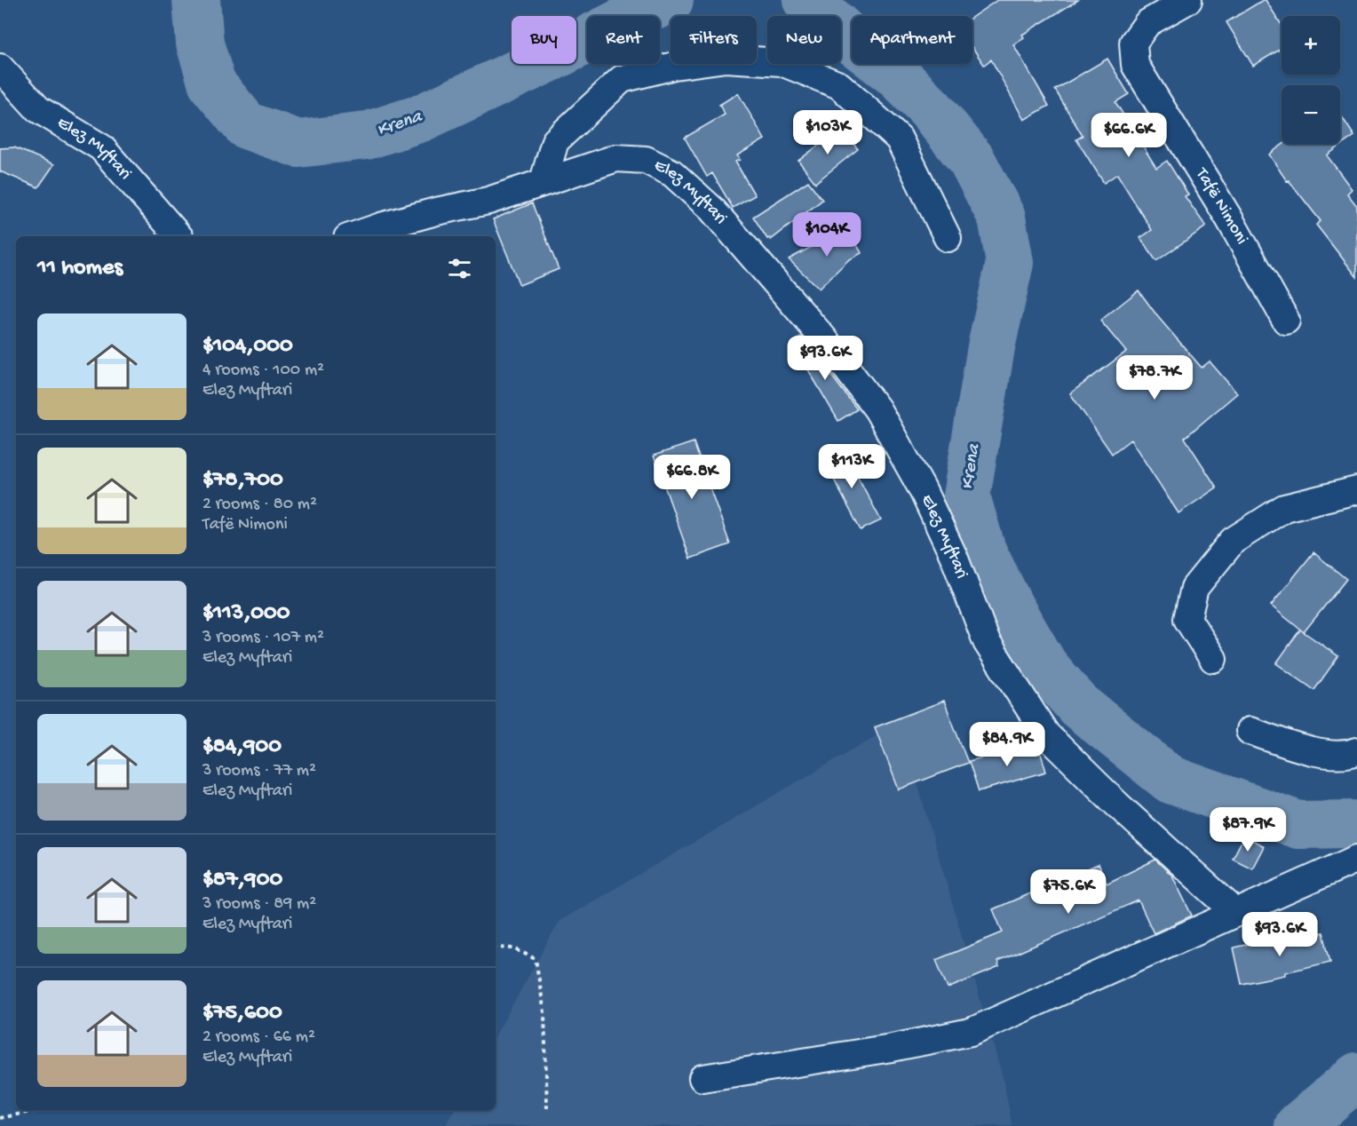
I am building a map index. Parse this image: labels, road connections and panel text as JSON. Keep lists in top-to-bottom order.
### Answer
{
  "streets": {
    "street": ["Elez Myftari", "Tafë Nimoni"]
  },
  "water": ["Krena"],
  "page": {
    "map_buttons": ["+", "−"],
    "chip": [
      "Buy",
      "Rent",
      "Filters",
      "New",
      "Apartment"
    ],
    "price": [
      "$103K",
      "$66.6K",
      "$104K",
      "$93.6K",
      "$78.7K",
      "$113K",
      "$66.8K",
      "$84.9K",
      "$87.9K",
      "$75.6K",
      "$93.6K"
    ],
    "heading": "11 homes",
    "list": [
      {
        "name": "$104,000",
        "note": "4 rooms · 100 m² · Elez Myftari"
      },
      {
        "name": "$78,700",
        "note": "2 rooms · 80 m² · Tafë Nimoni"
      },
      {
        "name": "$113,000",
        "note": "3 rooms · 107 m² · Elez Myftari"
      },
      {
        "name": "$84,900",
        "note": "3 rooms · 77 m² · Elez Myftari"
      },
      {
        "name": "$87,900",
        "note": "3 rooms · 89 m² · Elez Myftari"
      },
      {
        "name": "$75,600",
        "note": "2 rooms · 66 m² · Elez Myftari"
      }
    ]
  }
}
